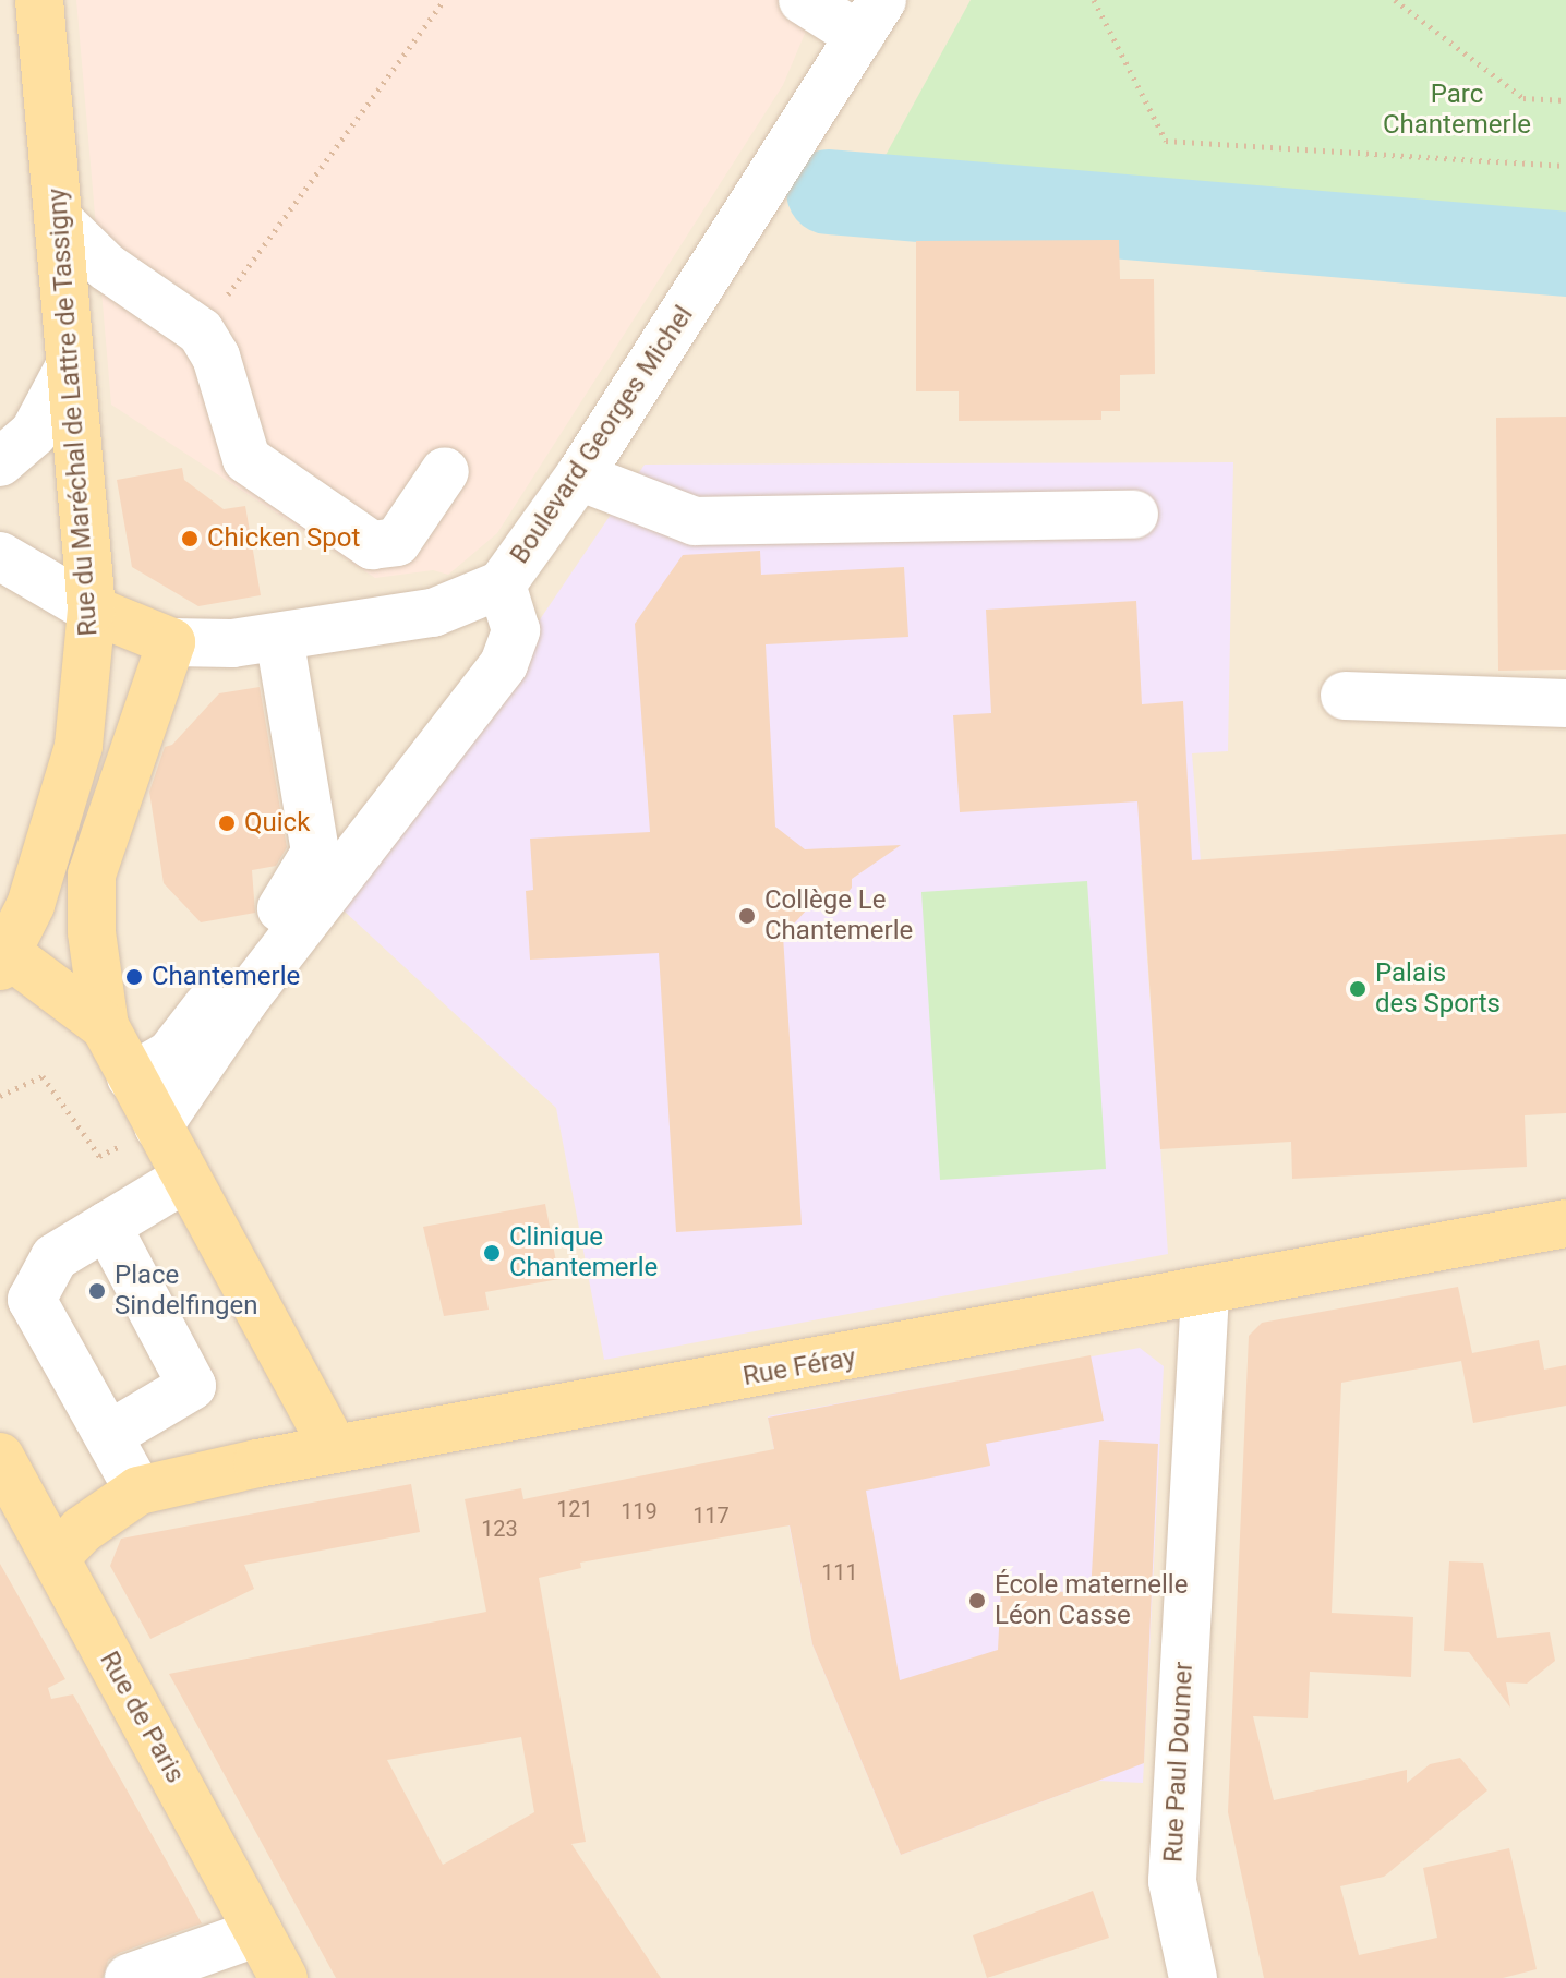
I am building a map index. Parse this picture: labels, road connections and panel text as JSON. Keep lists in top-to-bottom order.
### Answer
{
  "streets": {
    "main road": ["Rue du Maréchal de Lattre de Tassigny", "Rue Féray", "Rue de Paris"],
    "street": ["Boulevard Georges Michel", "Rue Paul Doumer"]
  },
  "crossings": [
    ["Rue Féray", "Rue de Paris"],
    ["Rue Féray", "Rue Paul Doumer"]
  ],
  "parks": ["Parc Chantemerle"],
  "places": [
    "Chicken Spot",
    "Quick",
    "Collège Le Chantemerle",
    "Chantemerle",
    "Palais des Sports",
    "Clinique Chantemerle",
    "Place Sindelfingen",
    "École maternelle Léon Casse"
  ],
  "house_numbers": [
    "121",
    "119",
    "117",
    "123",
    "111"
  ]
}
